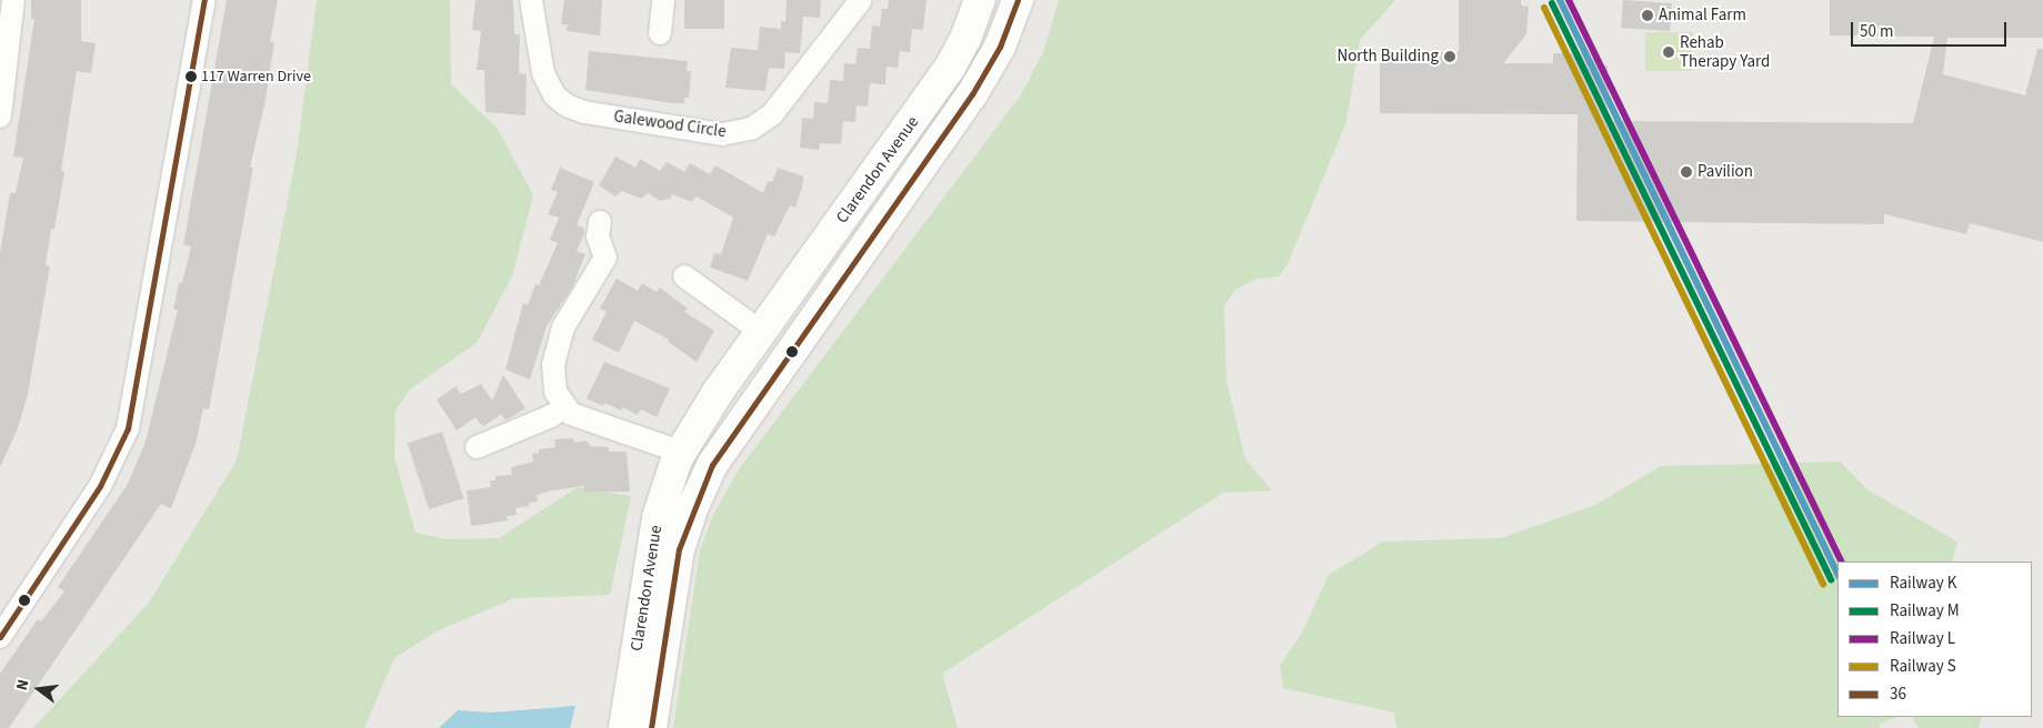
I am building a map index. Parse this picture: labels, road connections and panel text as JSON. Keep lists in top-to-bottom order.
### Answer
{
  "streets": {
    "main road": ["Clarendon Avenue"],
    "street": ["Galewood Circle"]
  },
  "places": [
    "Animal Farm",
    "Rehab Therapy Yard",
    "North Building",
    "117 Warren Drive",
    "Pavilion"
  ],
  "lines": [
    "rail line K",
    "rail line L",
    "transit line 36",
    "rail line M",
    "rail line S"
  ],
  "legend": [
    "Railway K",
    "Railway M",
    "Railway L",
    "Railway S",
    "36"
  ],
  "scale_bar": "50 m",
  "north": "left"
}
